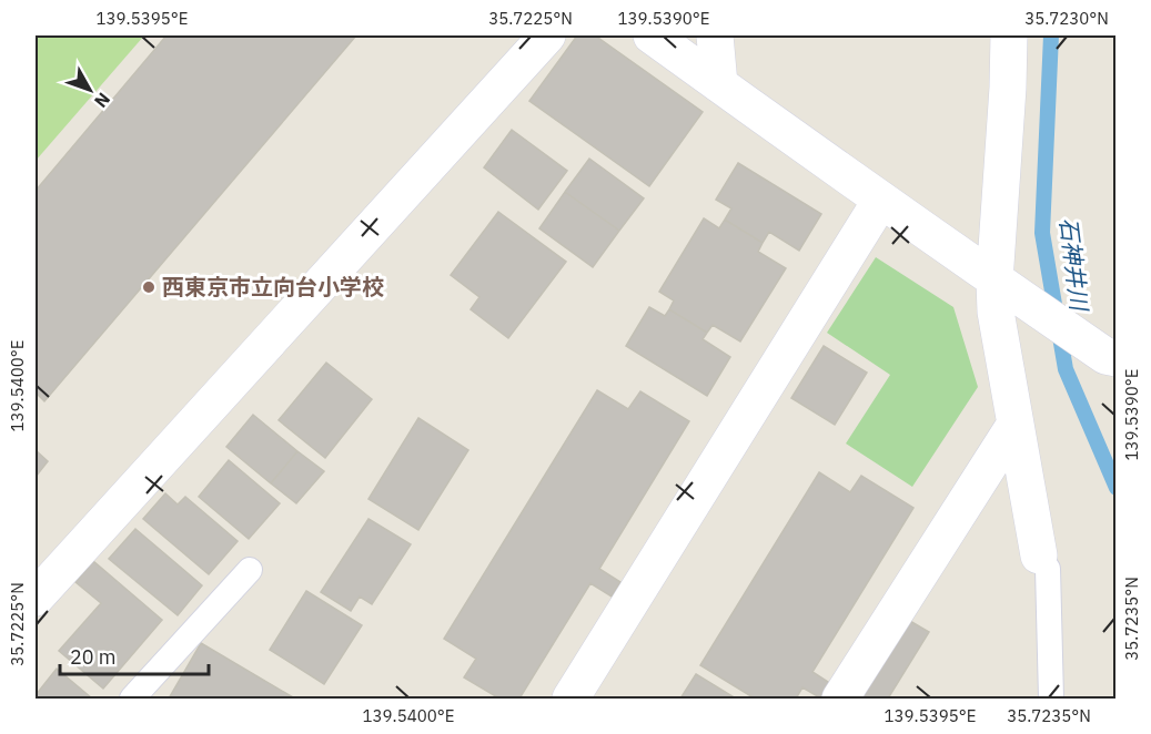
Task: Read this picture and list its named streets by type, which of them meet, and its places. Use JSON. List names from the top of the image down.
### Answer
{
  "water": ["石神井川"],
  "places": ["西東京市立向台小学校"],
  "scale_bar": "20 m",
  "north": "bottom right",
  "coordinates": [
    "139.5395°E",
    "35.7225°N",
    "139.5390°E",
    "35.7230°N",
    "139.5400°E",
    "35.7235°N"
  ]
}
